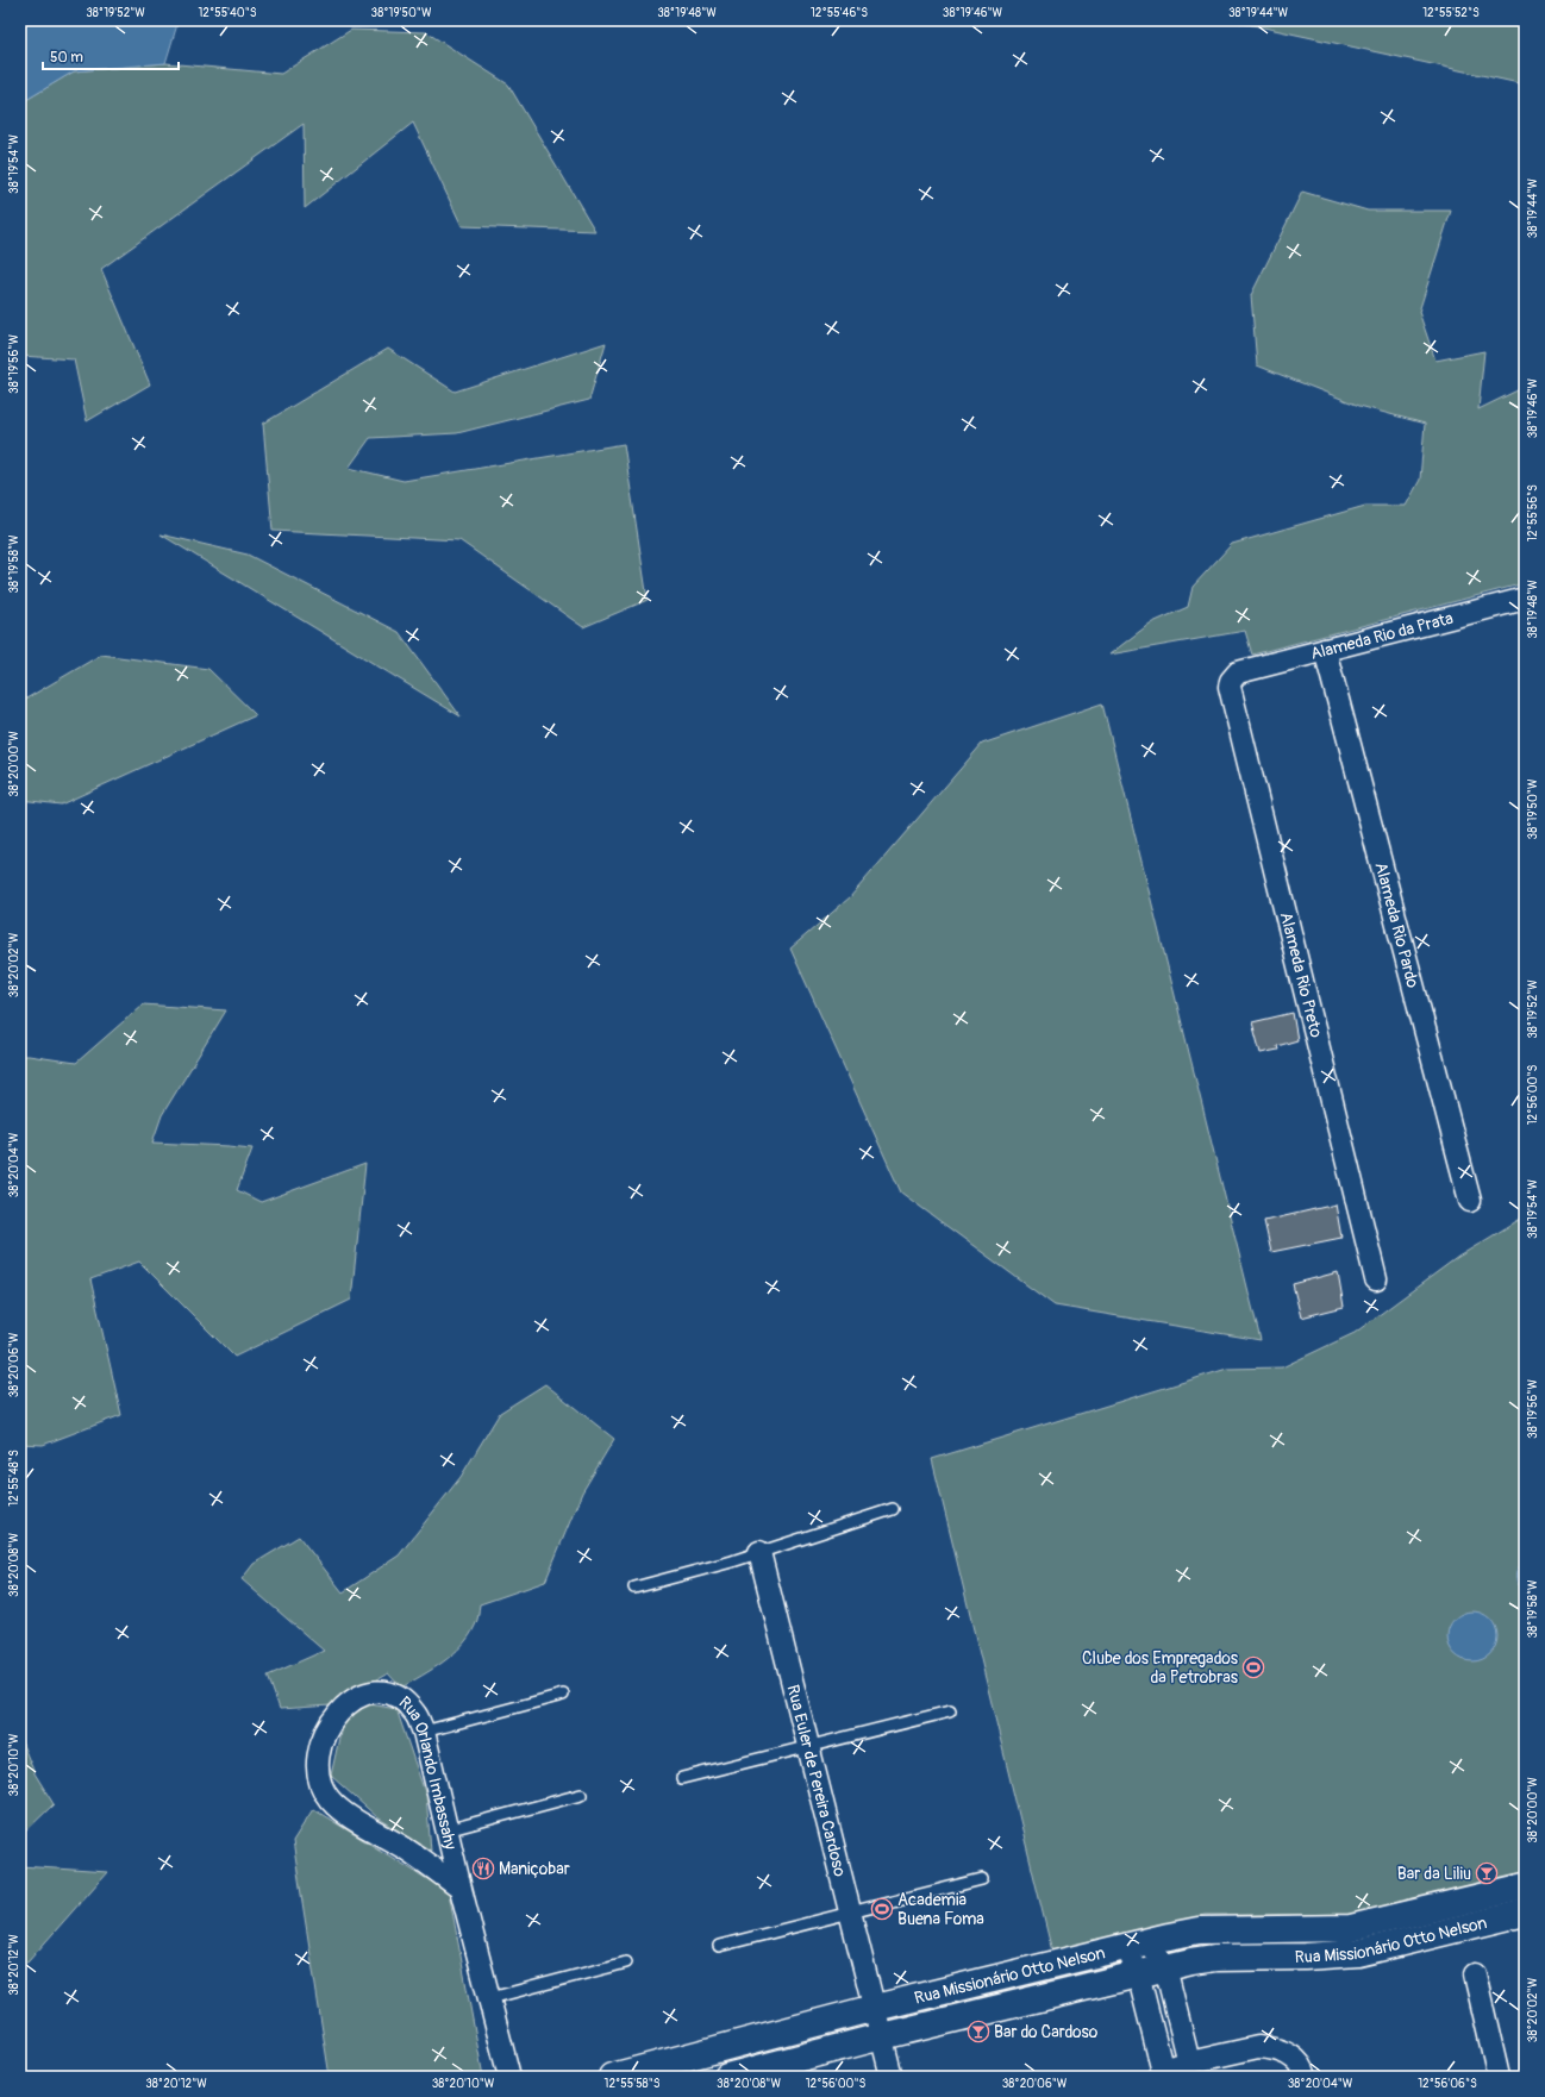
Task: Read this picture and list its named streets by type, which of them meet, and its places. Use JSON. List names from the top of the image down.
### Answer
{
  "streets": {
    "street": [
      "Alameda Rio da Prata",
      "Alameda Rio Pardo",
      "Alameda Rio Preto",
      "Rua Orlando Imbassahy",
      "Rua Euler de Pereira Cardoso",
      "Rua Missionário Otto Nelson"
    ]
  },
  "crossings": [
    ["Alameda Rio da Prata", "Alameda Rio Pardo"],
    ["Alameda Rio da Prata", "Alameda Rio Preto"],
    ["Rua Euler de Pereira Cardoso", "Rua Missionário Otto Nelson"]
  ],
  "places": {
    "sports": ["Clube dos Empregados da Petrobras", "Academia Buena Foma"],
    "restaurant": ["Maniçobar"],
    "bar": ["Bar da Liliu", "Bar do Cardoso"]
  },
  "scale_bar": "50 m",
  "coordinates": [
    "38°19'52\"W",
    "12°55'40\"S",
    "38°19'50\"W",
    "38°19'48\"W",
    "12°55'46\"S",
    "38°19'46\"W",
    "38°19'44\"W",
    "12°55'52\"S",
    "38°19'54\"W",
    "38°19'56\"W",
    "12°55'56\"S",
    "38°19'58\"W",
    "38°20'00\"W",
    "38°20'02\"W",
    "12°56'00\"S",
    "38°20'04\"W",
    "38°20'06\"W",
    "12°55'48\"S",
    "38°20'08\"W",
    "38°20'10\"W",
    "38°20'12\"W",
    "12°55'58\"S",
    "12°56'06\"S"
  ]
}
